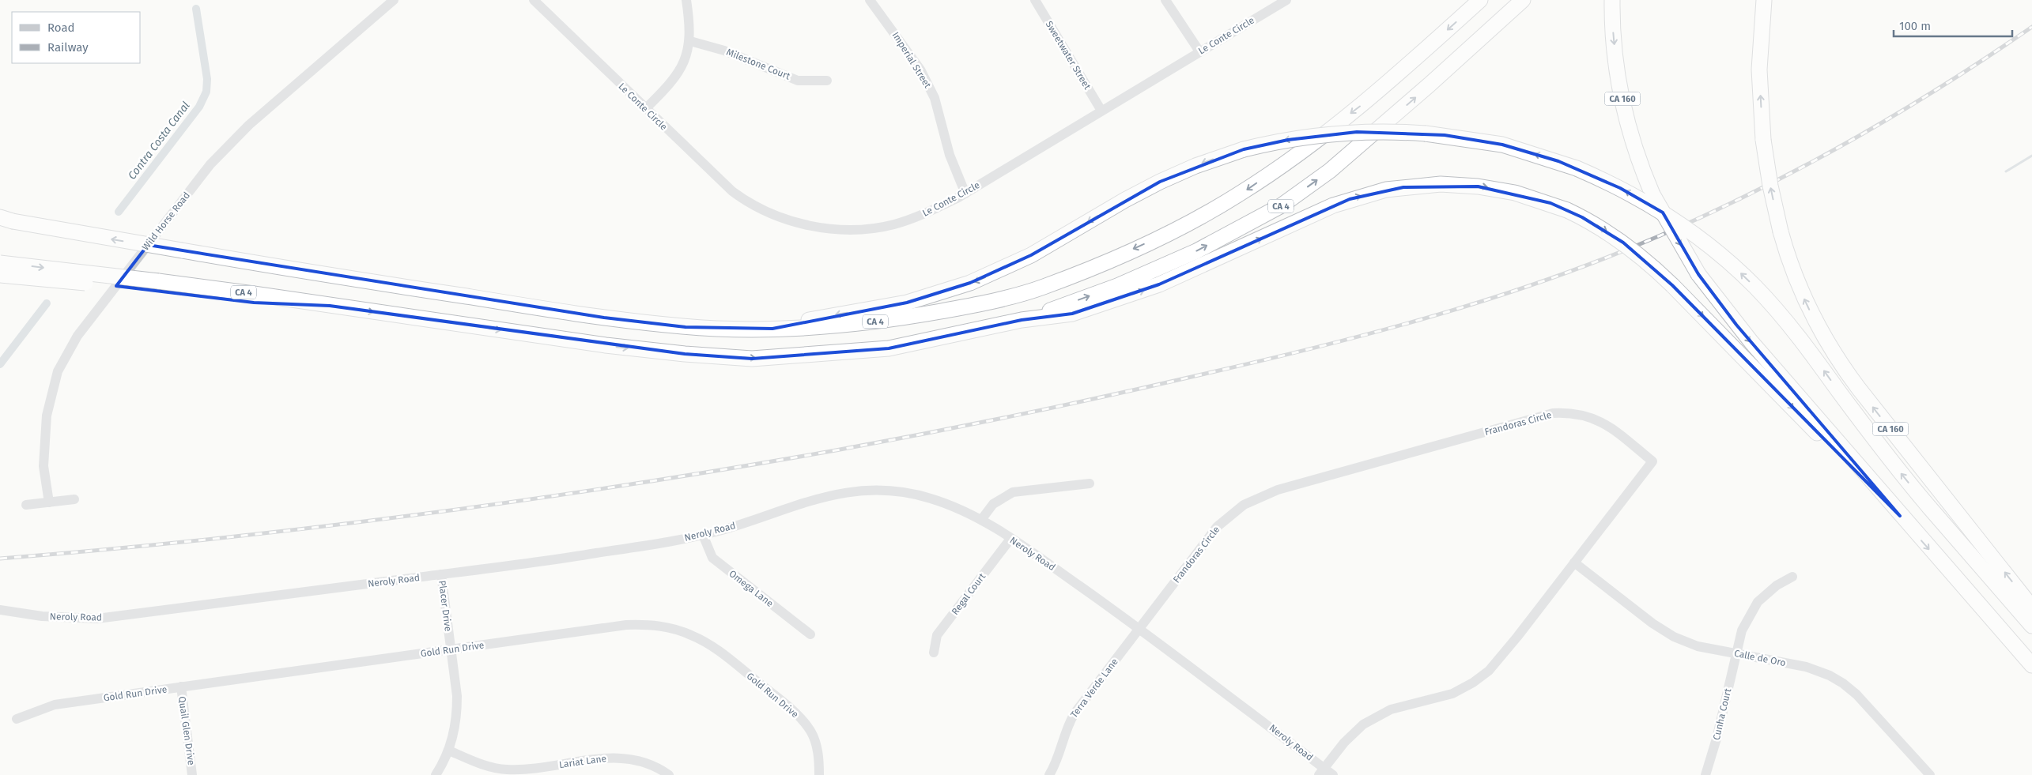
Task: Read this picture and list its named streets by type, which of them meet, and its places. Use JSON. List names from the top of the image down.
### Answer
{
  "streets": {
    "highway": ["CA 160", "CA 4"],
    "street": [
      "Le Conte Circle",
      "Sweetwater Street",
      "Imperial Street",
      "Milestone Court",
      "Wild Horse Road",
      "Frandoras Circle",
      "Neroly Road",
      "Omega Lane",
      "Regal Court",
      "Placer Drive",
      "Gold Run Drive",
      "Calle de Oro",
      "Terra Verde Lane",
      "Cunha Court",
      "Quail Glen Drive",
      "Lariat Lane"
    ]
  },
  "crossings": [
    ["Le Conte Circle", "Sweetwater Street"],
    ["Le Conte Circle", "Imperial Street"],
    ["Frandoras Circle", "Neroly Road"],
    ["Frandoras Circle", "Calle de Oro"],
    ["Frandoras Circle", "Terra Verde Lane"],
    ["Neroly Road", "Omega Lane"],
    ["Neroly Road", "Regal Court"],
    ["Neroly Road", "Placer Drive"],
    ["Neroly Road", "Terra Verde Lane"],
    ["Placer Drive", "Gold Run Drive"],
    ["Placer Drive", "Lariat Lane"],
    ["Gold Run Drive", "Quail Glen Drive"],
    ["Calle de Oro", "Cunha Court"]
  ],
  "water": ["Contra Costa Canal"],
  "legend": ["Road", "Railway"],
  "scale_bar": "100 m"
}
